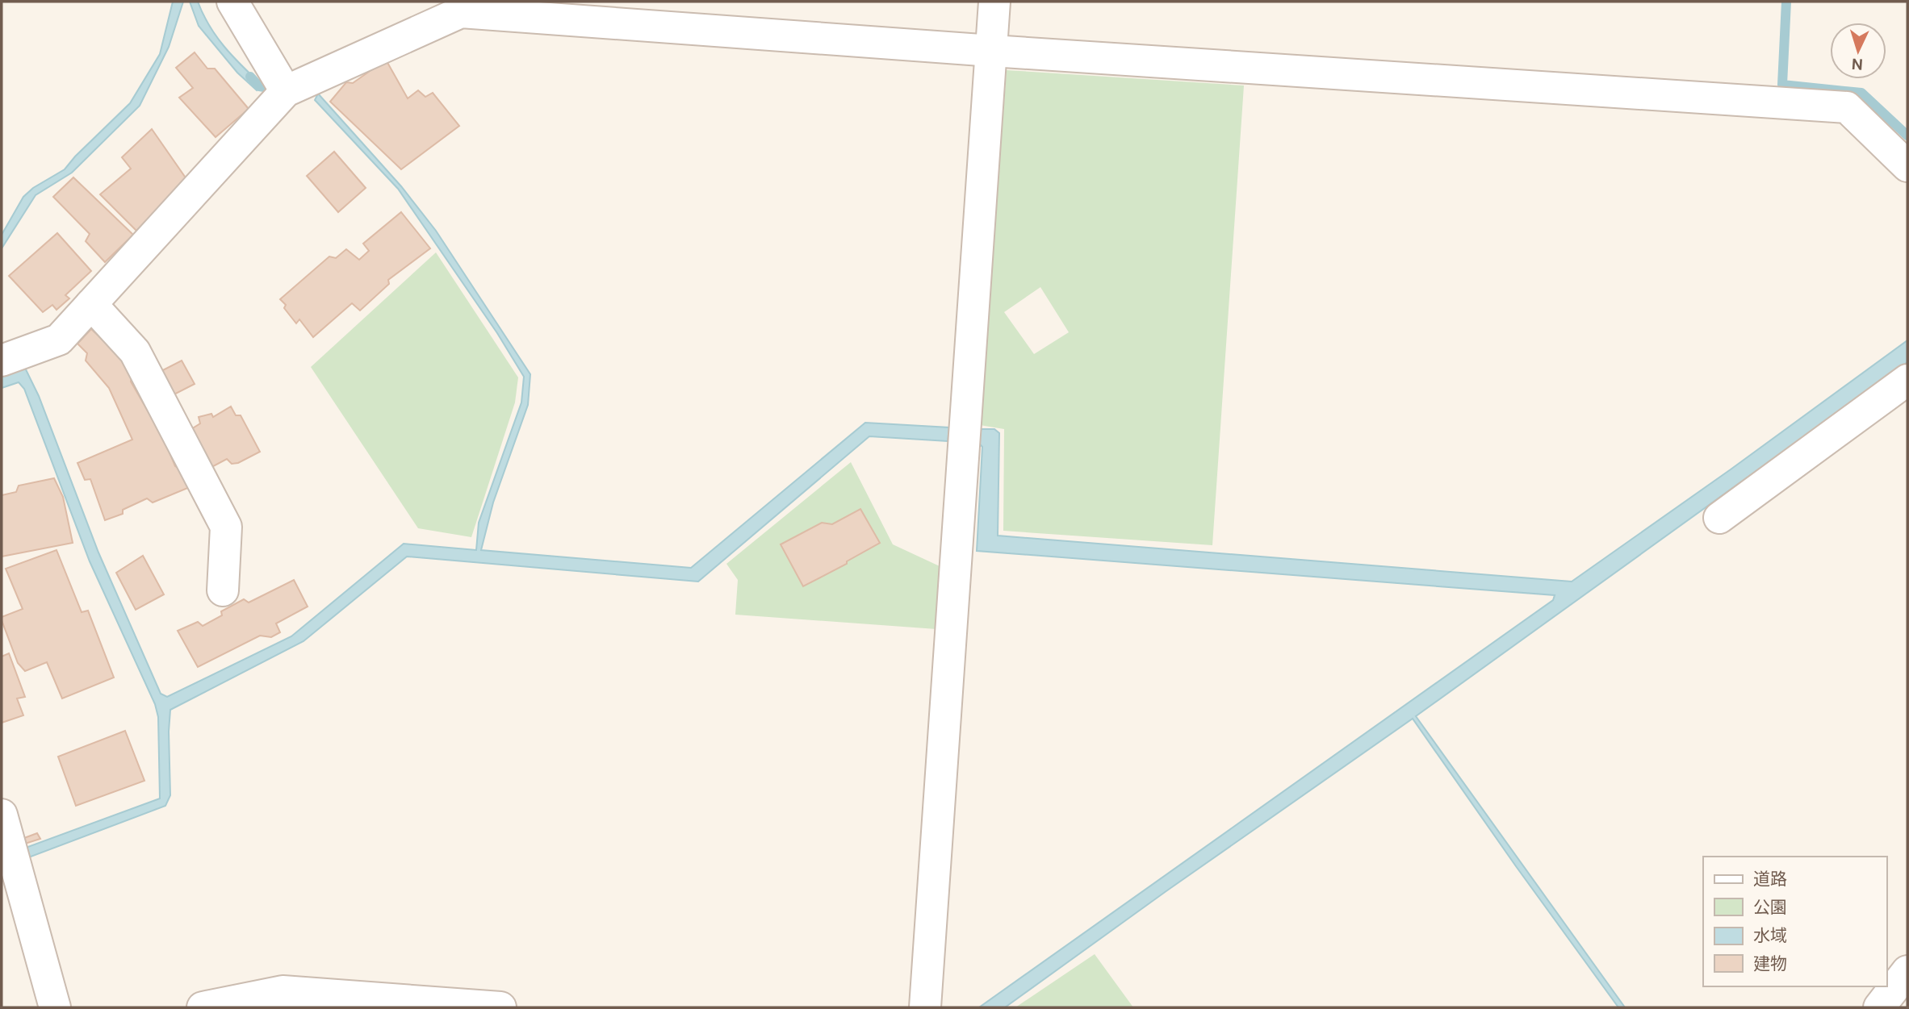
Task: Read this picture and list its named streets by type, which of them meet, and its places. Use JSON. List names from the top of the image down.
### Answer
{
  "legend": [
    "道路",
    "公園",
    "水域",
    "建物"
  ],
  "north": "bottom"
}
